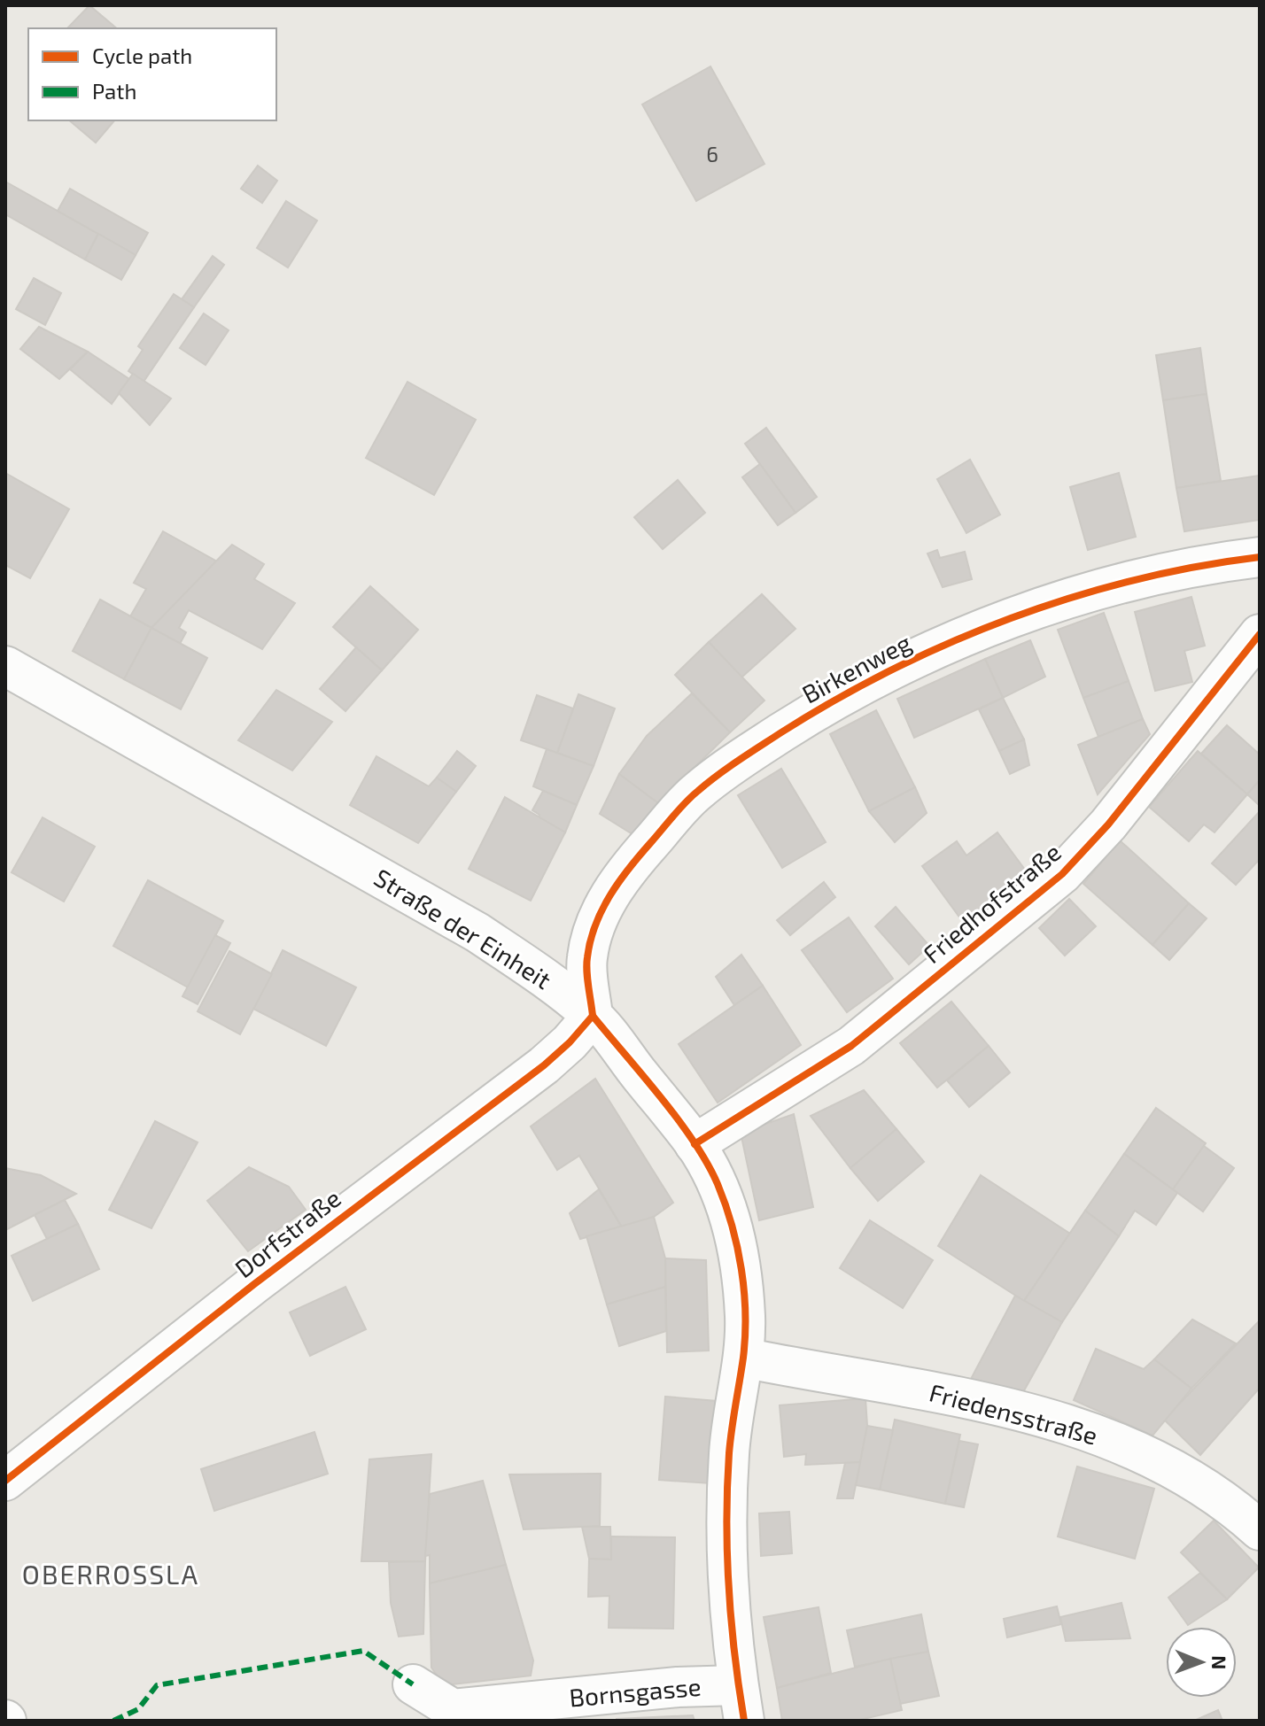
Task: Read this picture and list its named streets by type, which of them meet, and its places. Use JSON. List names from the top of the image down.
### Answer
{
  "streets": {
    "street": [
      "Birkenweg",
      "Friedhofstraße",
      "Straße der Einheit",
      "Dorfstraße",
      "Friedensstraße",
      "Bornsgasse"
    ]
  },
  "crossings": [
    ["Birkenweg", "Straße der Einheit"],
    ["Birkenweg", "Dorfstraße"],
    ["Friedhofstraße", "Straße der Einheit"],
    ["Straße der Einheit", "Dorfstraße"],
    ["Straße der Einheit", "Friedensstraße"],
    ["Straße der Einheit", "Bornsgasse"]
  ],
  "districts": ["OBERROSSLA"],
  "house_numbers": ["6"],
  "legend": ["Cycle path", "Path"],
  "north": "right"
}
